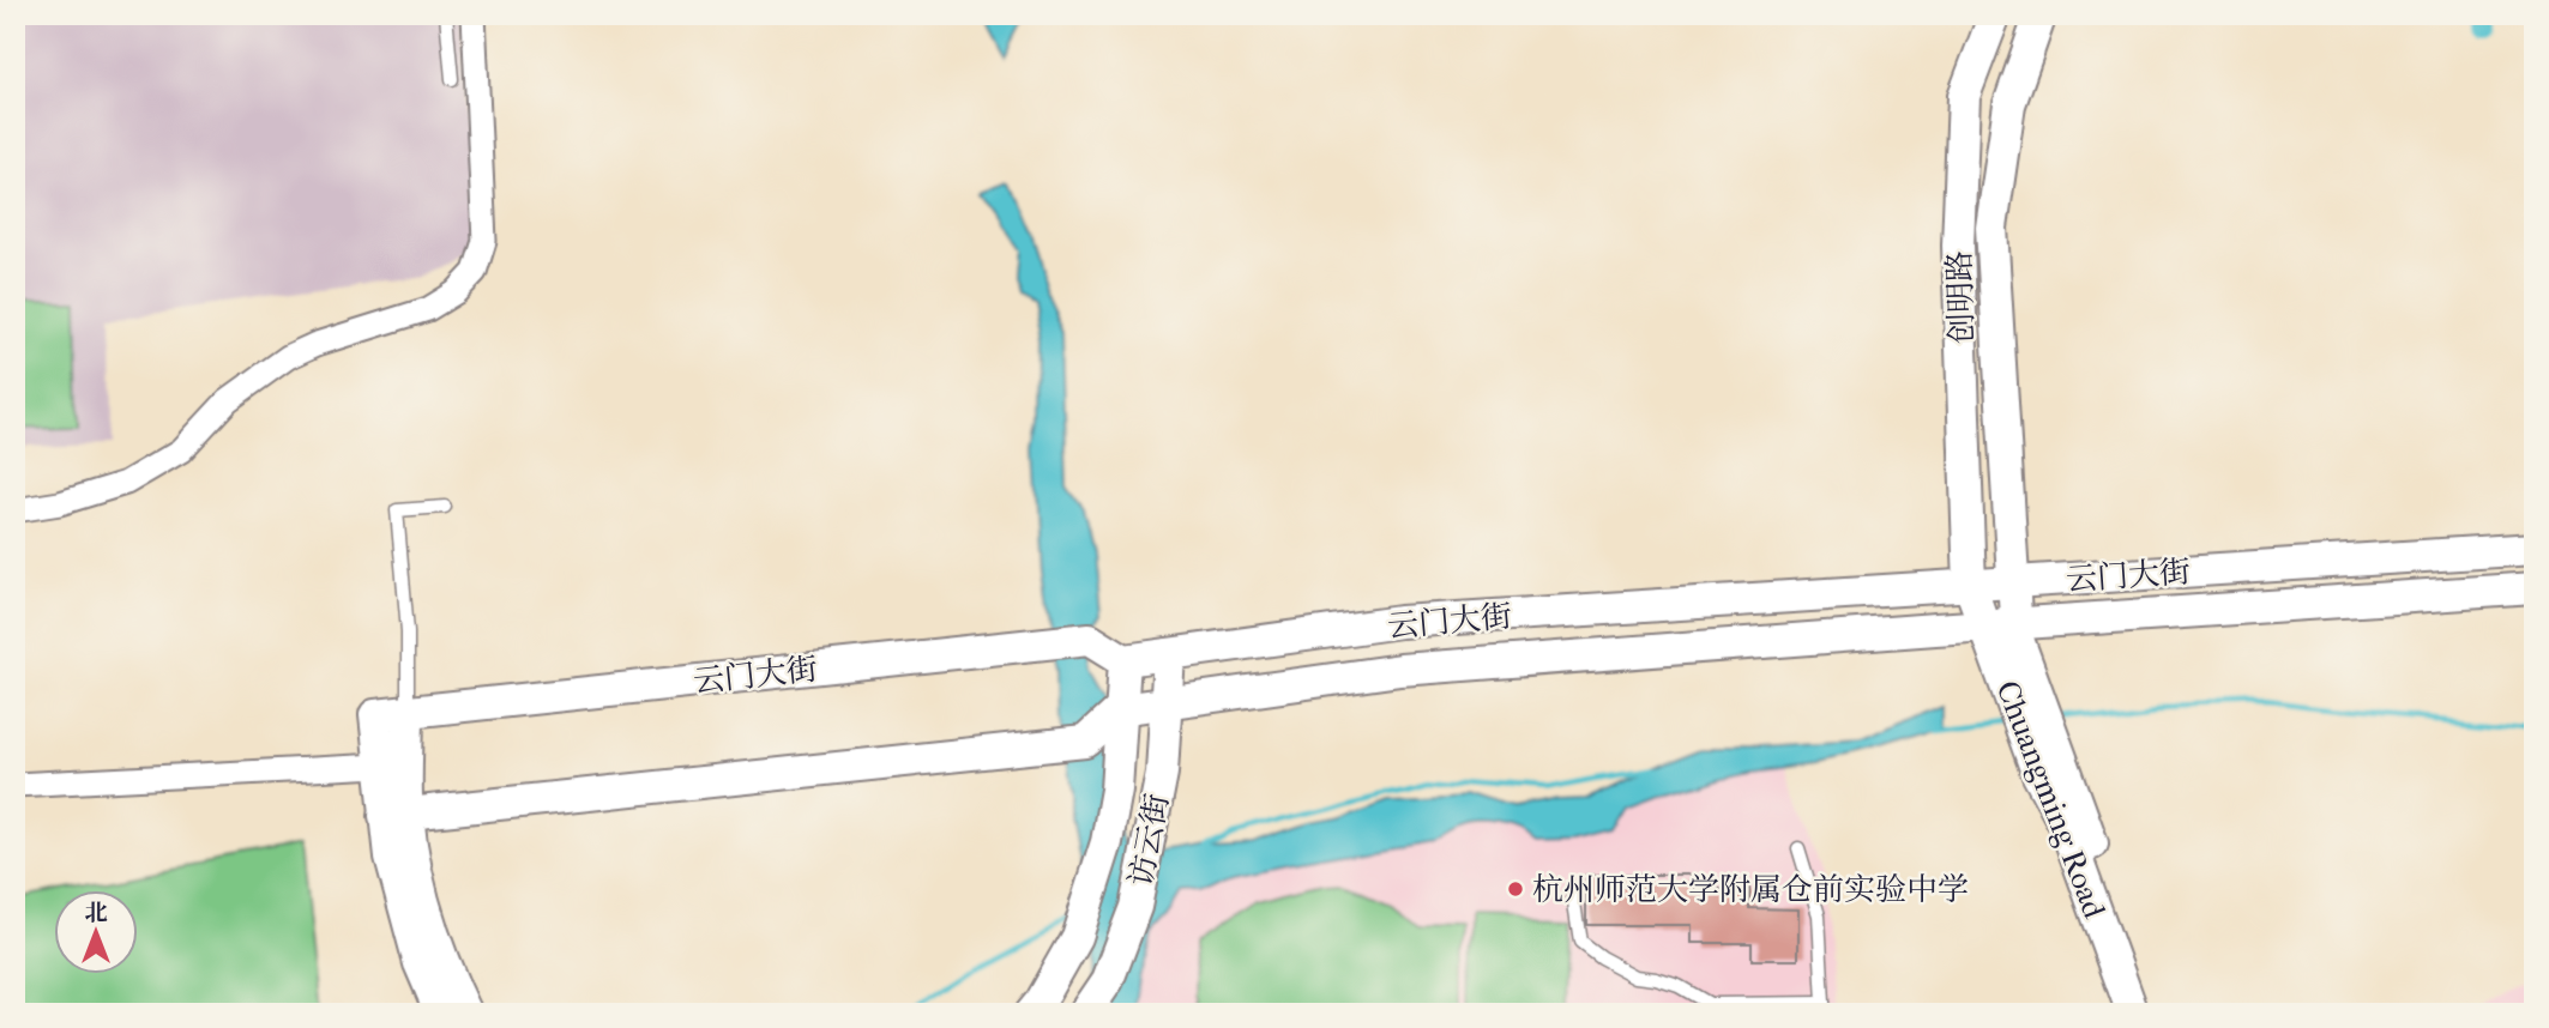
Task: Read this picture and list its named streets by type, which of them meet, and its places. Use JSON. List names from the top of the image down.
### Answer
{
  "streets": {
    "main road": [
      "创明路",
      "云门大街",
      "Chuangming Road",
      "访云街"
    ]
  },
  "crossings": [
    ["创明路", "云门大街"],
    ["创明路", "Chuangming Road"],
    ["云门大街", "Chuangming Road"],
    ["云门大街", "访云街"]
  ],
  "places": ["杭州师范大学附属仓前实验中学"],
  "north": "top"
}
